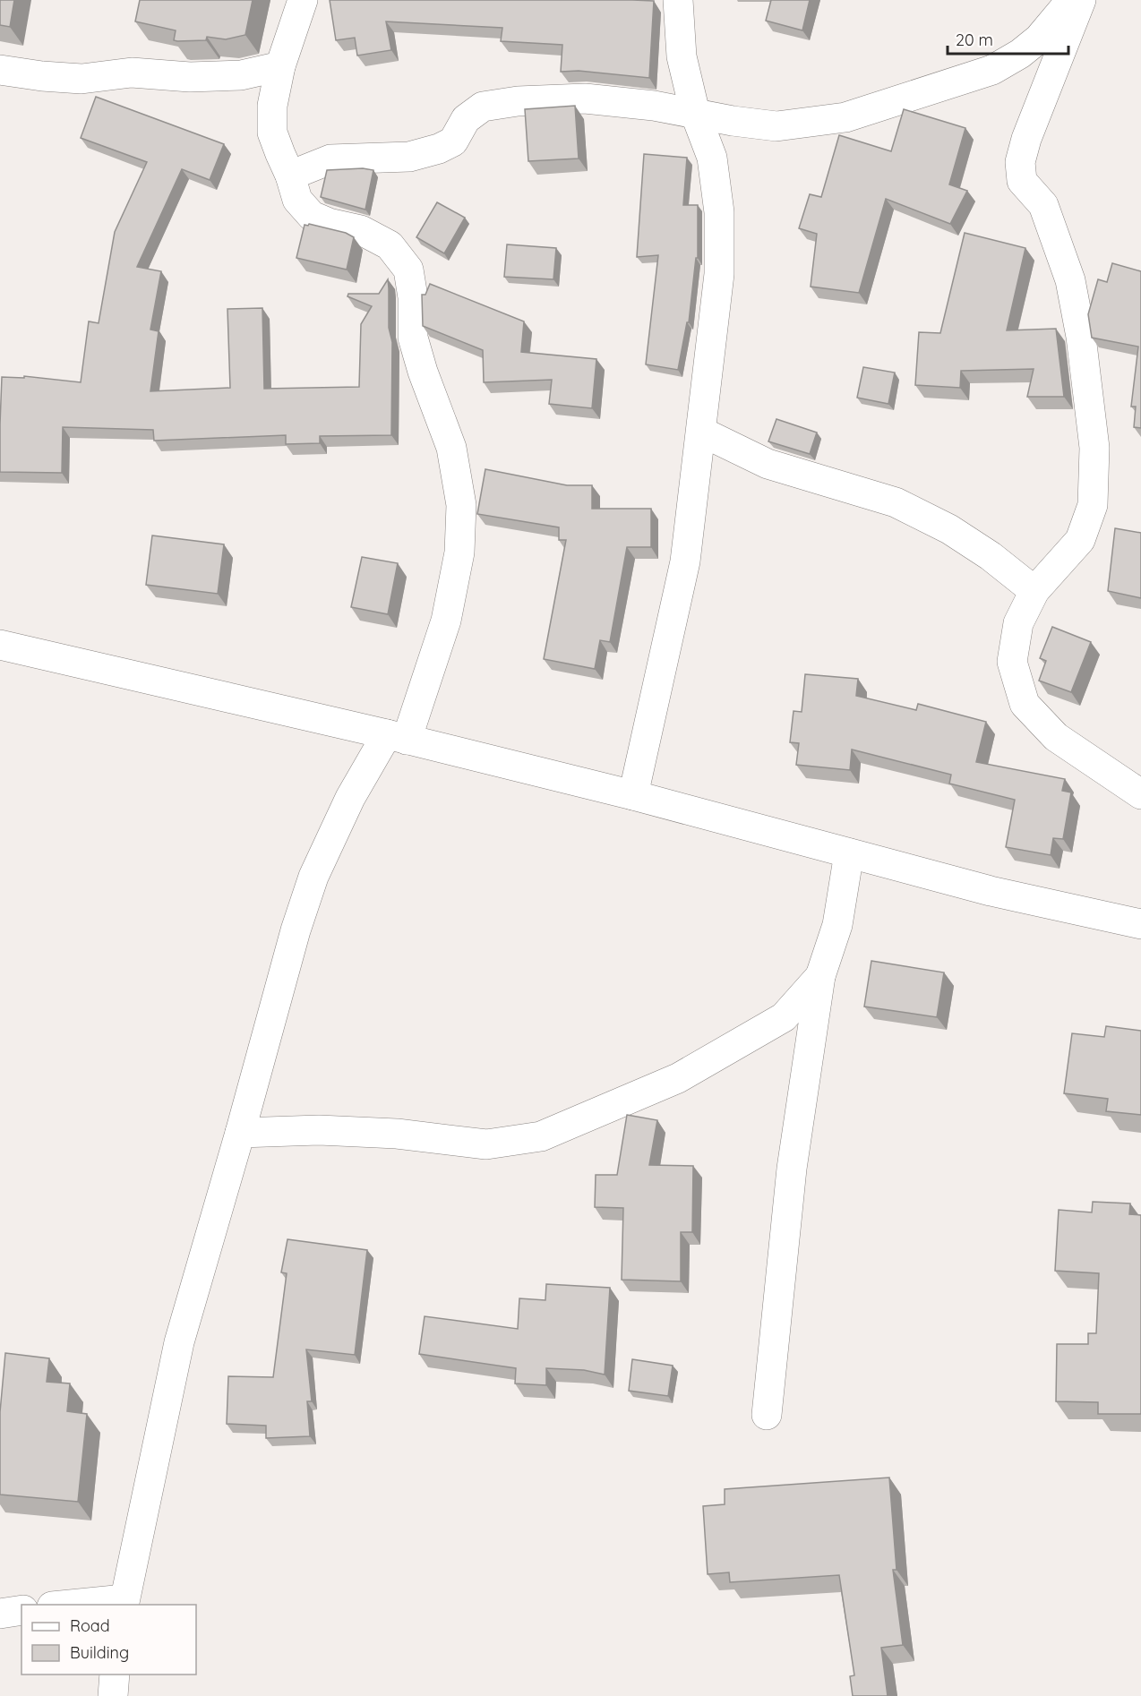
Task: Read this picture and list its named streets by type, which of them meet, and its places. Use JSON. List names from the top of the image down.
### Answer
{
  "legend": ["Road", "Building"],
  "scale_bar": "20 m"
}
